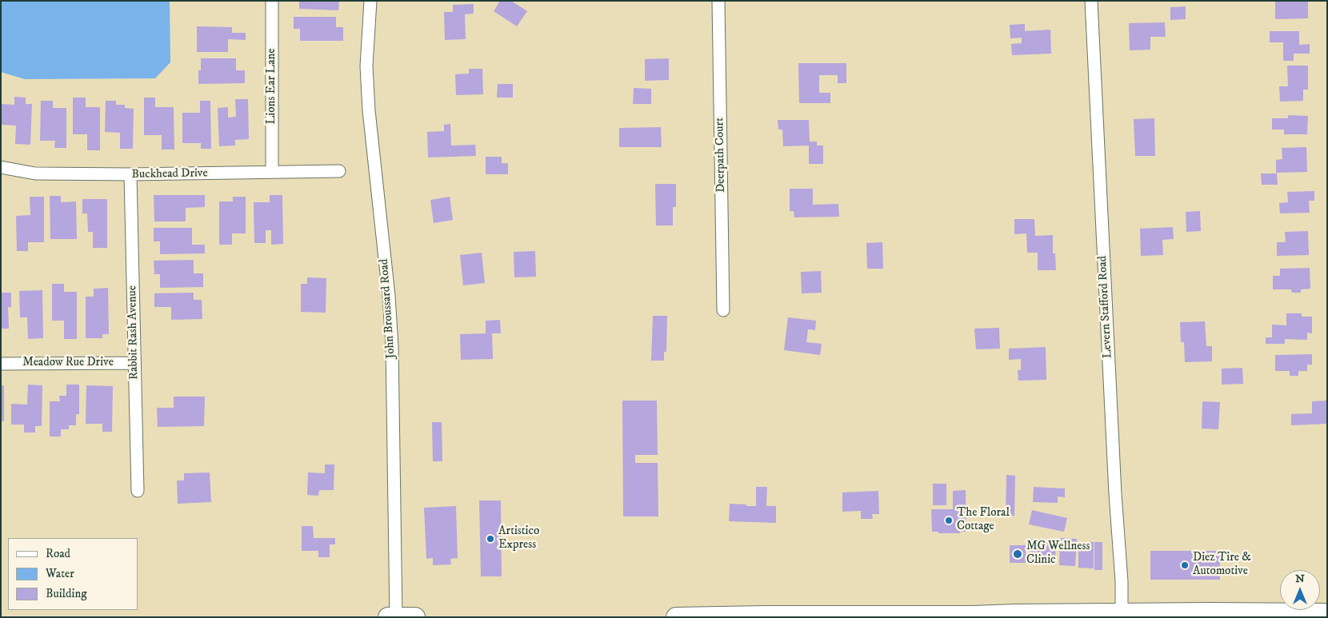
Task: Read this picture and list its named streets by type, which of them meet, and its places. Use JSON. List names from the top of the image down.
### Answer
{
  "streets": {
    "street": [
      "Lions Ear Lane",
      "Deerpath Court",
      "Buckhead Drive",
      "Levern Stafford Road",
      "John Broussard Road",
      "Rabbit Rash Avenue",
      "Meadow Rue Drive"
    ]
  },
  "crossings": [
    ["Lions Ear Lane", "Buckhead Drive"],
    ["Buckhead Drive", "Rabbit Rash Avenue"],
    ["Rabbit Rash Avenue", "Meadow Rue Drive"]
  ],
  "places": [
    "The Floral Cottage",
    "Artistico Express",
    "MG Wellness Clinic",
    "Diez Tire & Automotive"
  ],
  "legend": ["Road", "Water", "Building"],
  "north": "top"
}
